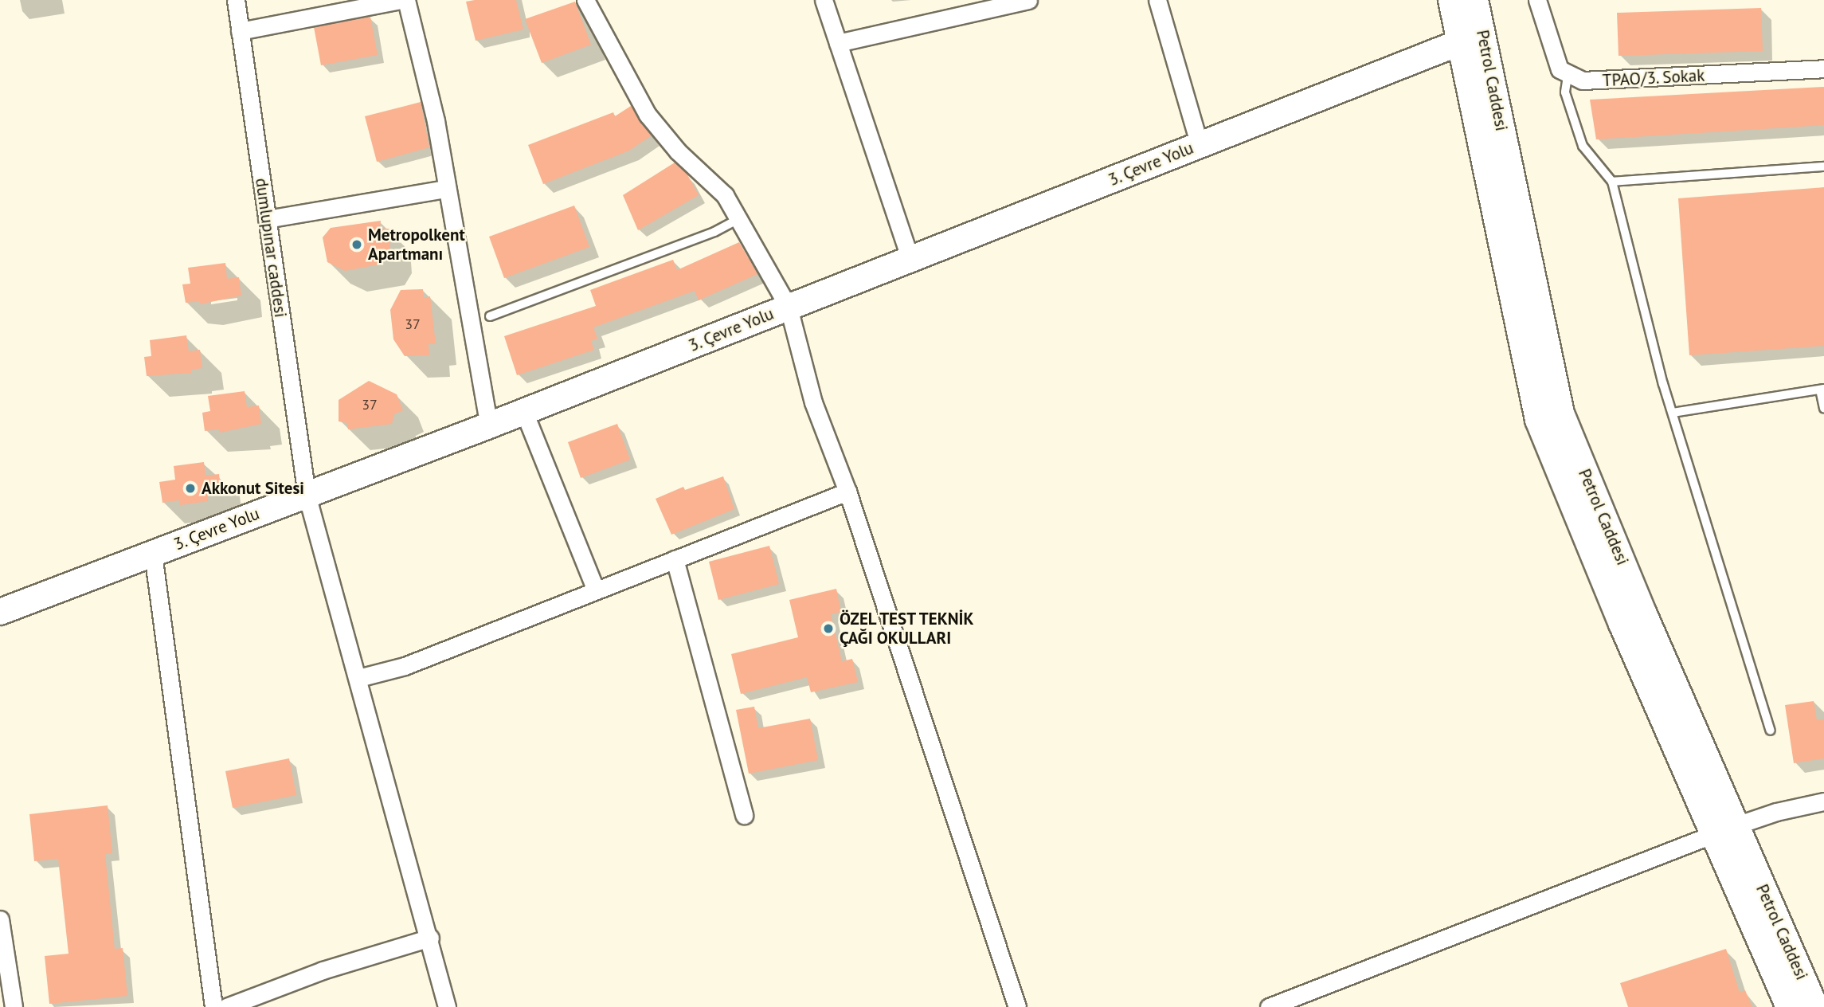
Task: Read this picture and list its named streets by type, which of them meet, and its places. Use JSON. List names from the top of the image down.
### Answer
{
  "streets": {
    "main road": ["Petrol Caddesi", "3. Çevre Yolu"],
    "street": ["TPAO/3. Sokak", "dumlupınar caddesi"]
  },
  "crossings": [
    ["Petrol Caddesi", "3. Çevre Yolu"],
    ["3. Çevre Yolu", "dumlupınar caddesi"]
  ],
  "places": ["Metropolkent Apartmanı", "Akkonut Sitesi", "ÖZEL TEST TEKNİK ÇAĞI OKULLARI"],
  "house_numbers": ["37", "37"]
}
